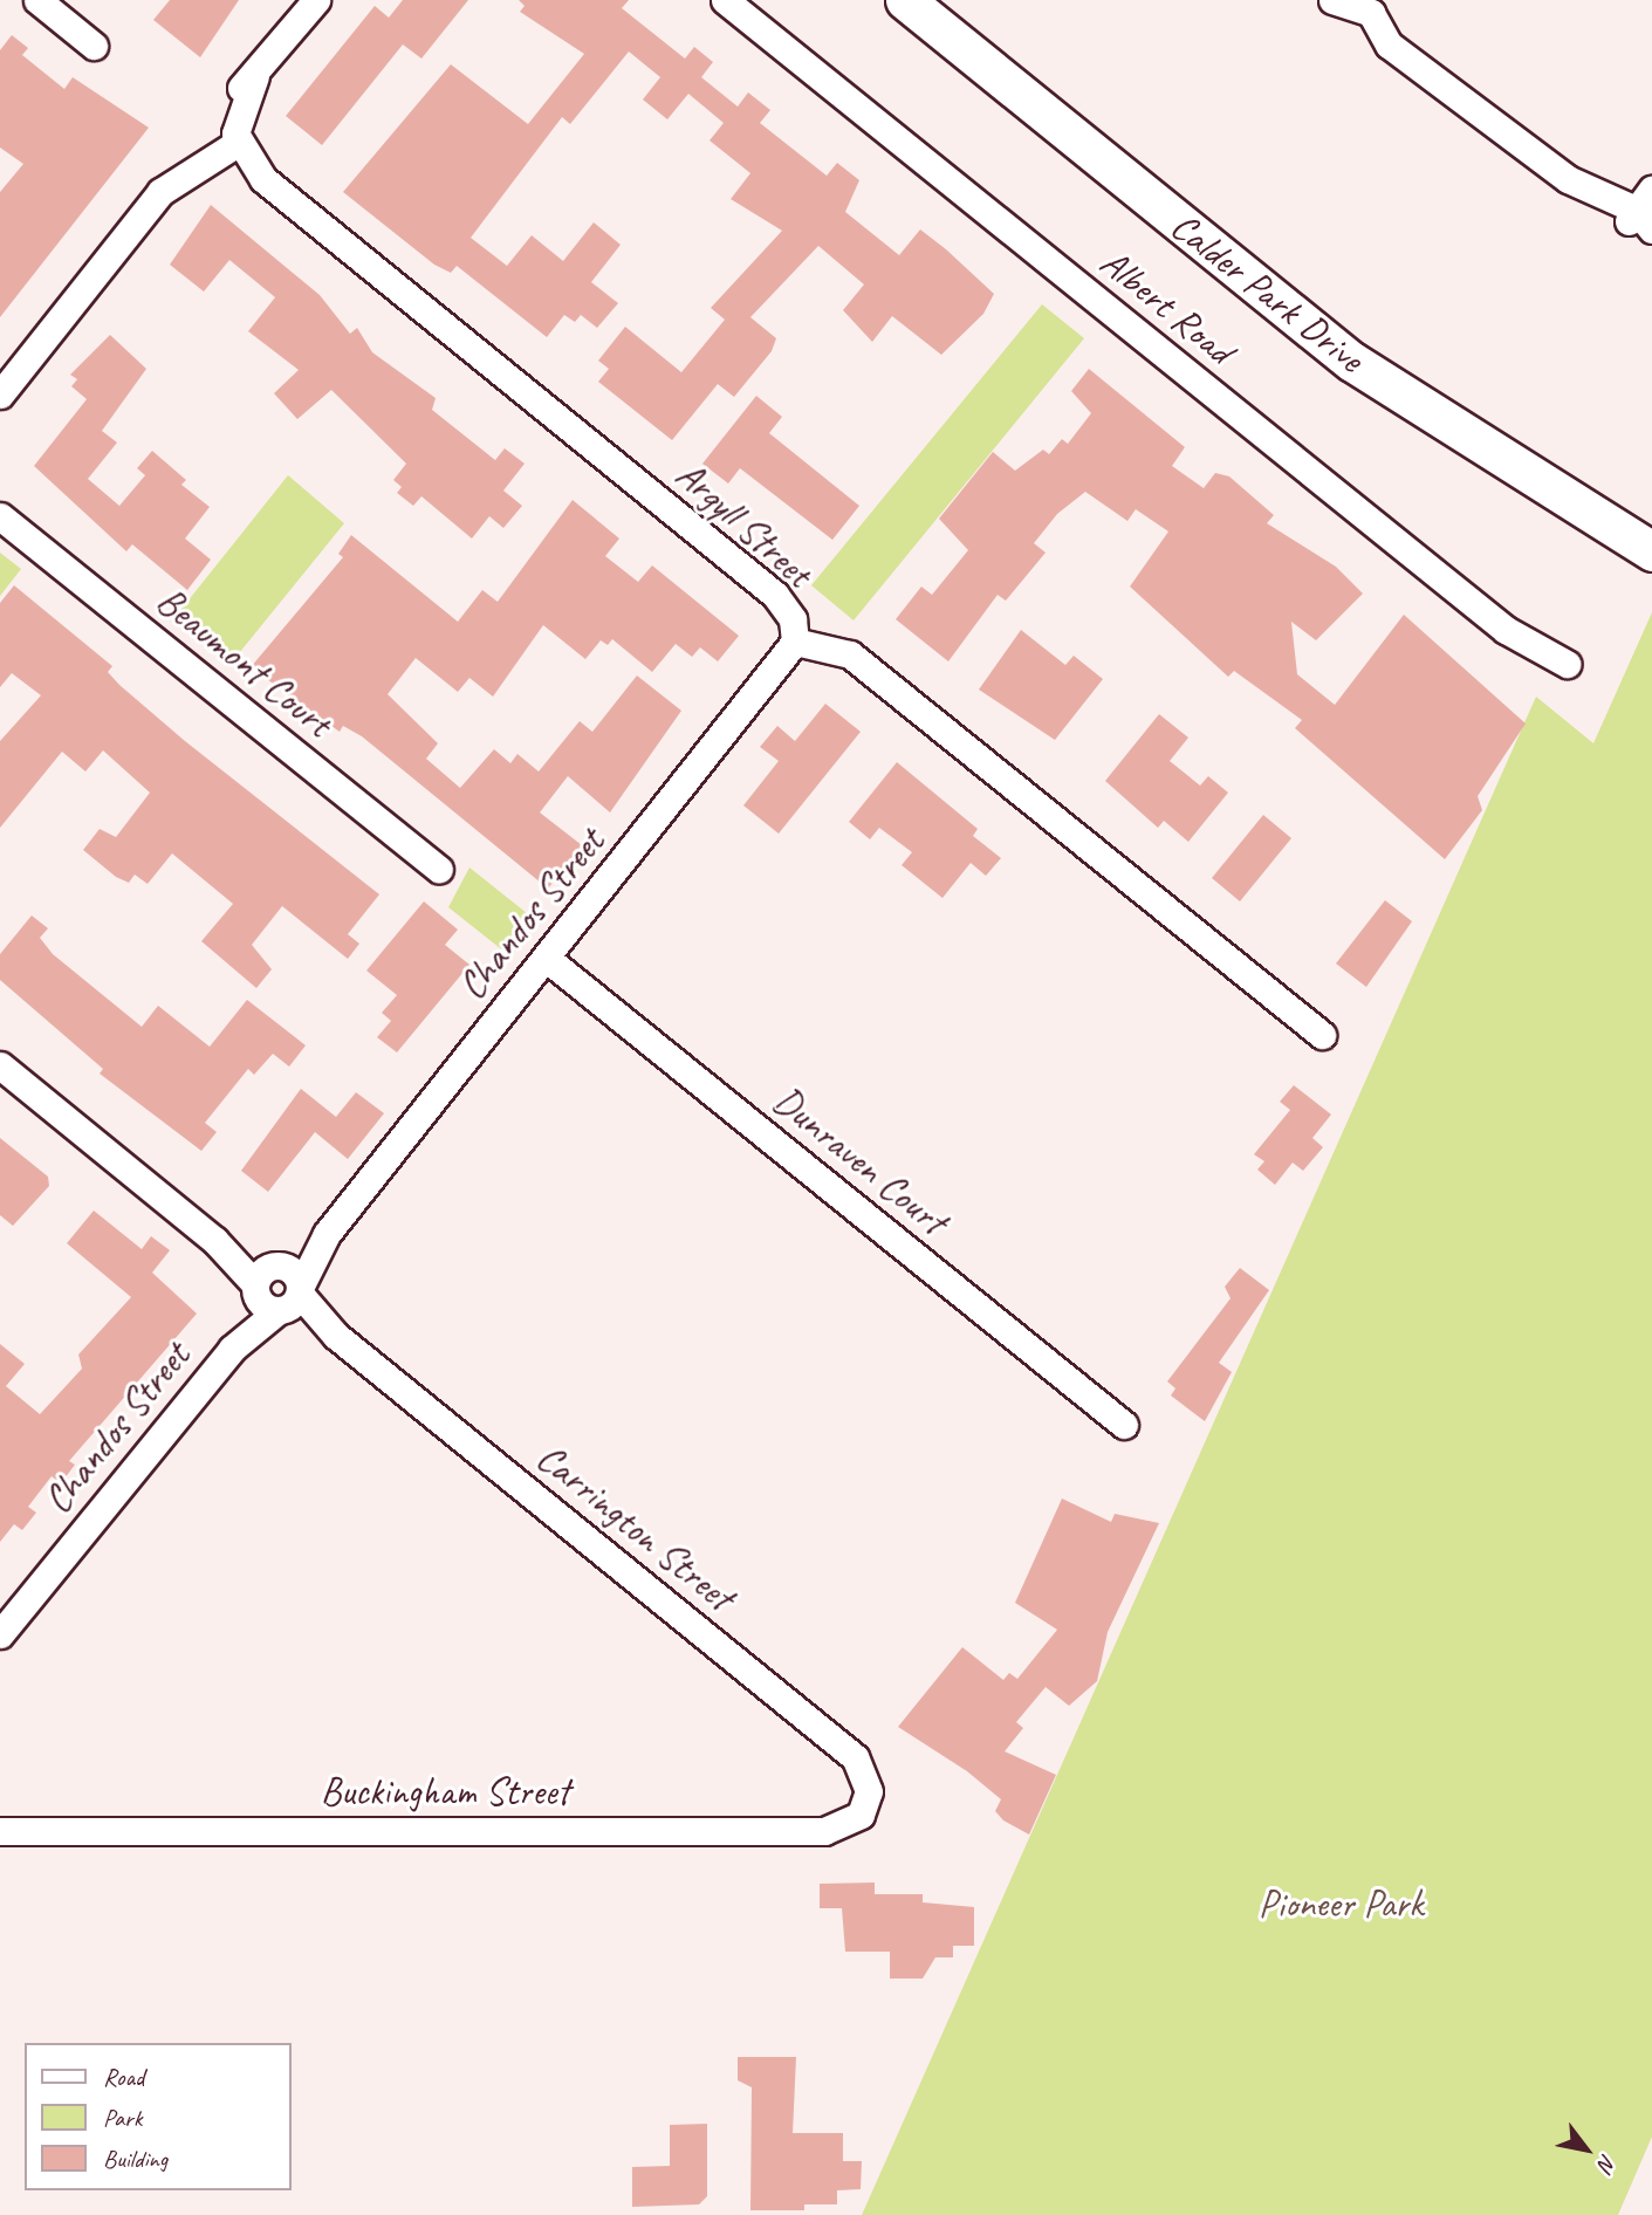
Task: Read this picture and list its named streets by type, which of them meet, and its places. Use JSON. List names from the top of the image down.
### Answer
{
  "streets": {
    "street": [
      "Calder Park Drive",
      "Albert Road",
      "Argyll Street",
      "Beaumont Court",
      "Chandos Street",
      "Dunraven Court",
      "Carrington Street",
      "Buckingham Street"
    ]
  },
  "crossings": [
    ["Argyll Street", "Chandos Street"],
    ["Chandos Street", "Dunraven Court"],
    ["Carrington Street", "Buckingham Street"]
  ],
  "parks": ["Pioneer Park"],
  "legend": ["Road", "Park", "Building"],
  "north": "bottom right"
}
